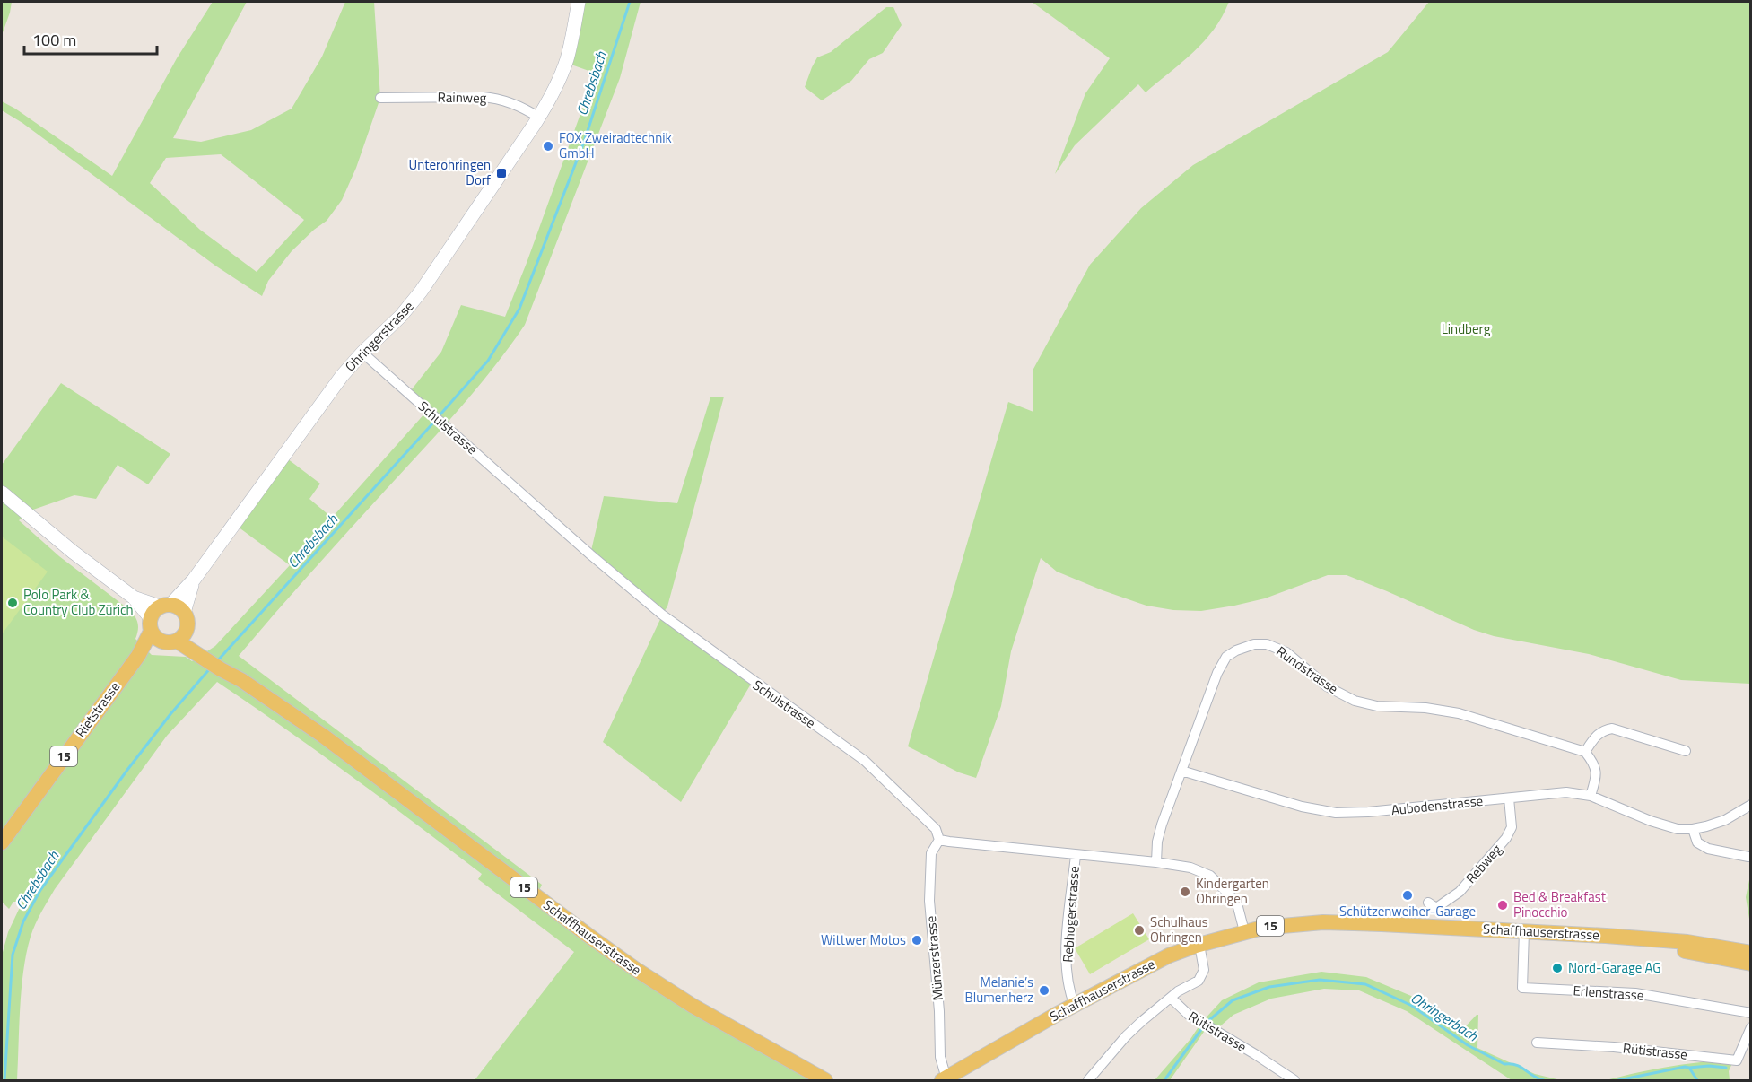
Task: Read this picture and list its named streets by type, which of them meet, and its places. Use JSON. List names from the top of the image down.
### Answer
{
  "streets": {
    "main road": [
      "Ohringerstrasse",
      "Rietstrasse",
      "15",
      "Schaffhauserstrasse"
    ],
    "street": [
      "Rainweg",
      "Schulstrasse",
      "Rundstrasse",
      "Aubodenstrasse",
      "Rebweg",
      "Rebhogerstrasse",
      "Münzerstrasse",
      "Erlenstrasse",
      "Rütistrasse"
    ]
  },
  "crossings": [
    ["Rainweg", "Ohringerstrasse"],
    ["Ohringerstrasse", "Schulstrasse"],
    ["Ohringerstrasse", "Rietstrasse"],
    ["Schulstrasse", "Münzerstrasse"],
    ["Rundstrasse", "Aubodenstrasse"],
    ["Aubodenstrasse", "Rebweg"],
    ["Rebhogerstrasse", "Schaffhauserstrasse"],
    ["Schaffhauserstrasse", "Münzerstrasse"],
    ["Schaffhauserstrasse", "Erlenstrasse"]
  ],
  "water": ["Chrebsbach", "Ohringerbach"],
  "parks": ["Lindberg"],
  "places": {
    "other": [
      "FOX Zweiradtechnik GmbH",
      "Polo Park & Country Club Zürich",
      "Kindergarten Ohringen",
      "Schützenweiher-Garage",
      "Bed & Breakfast Pinocchio",
      "Schulhaus Ohringen",
      "Wittwer Motos",
      "Nord-Garage AG",
      "Melanie’s Blumenherz"
    ],
    "transit": ["Unterohringen Dorf"]
  },
  "scale_bar": "100 m"
}
